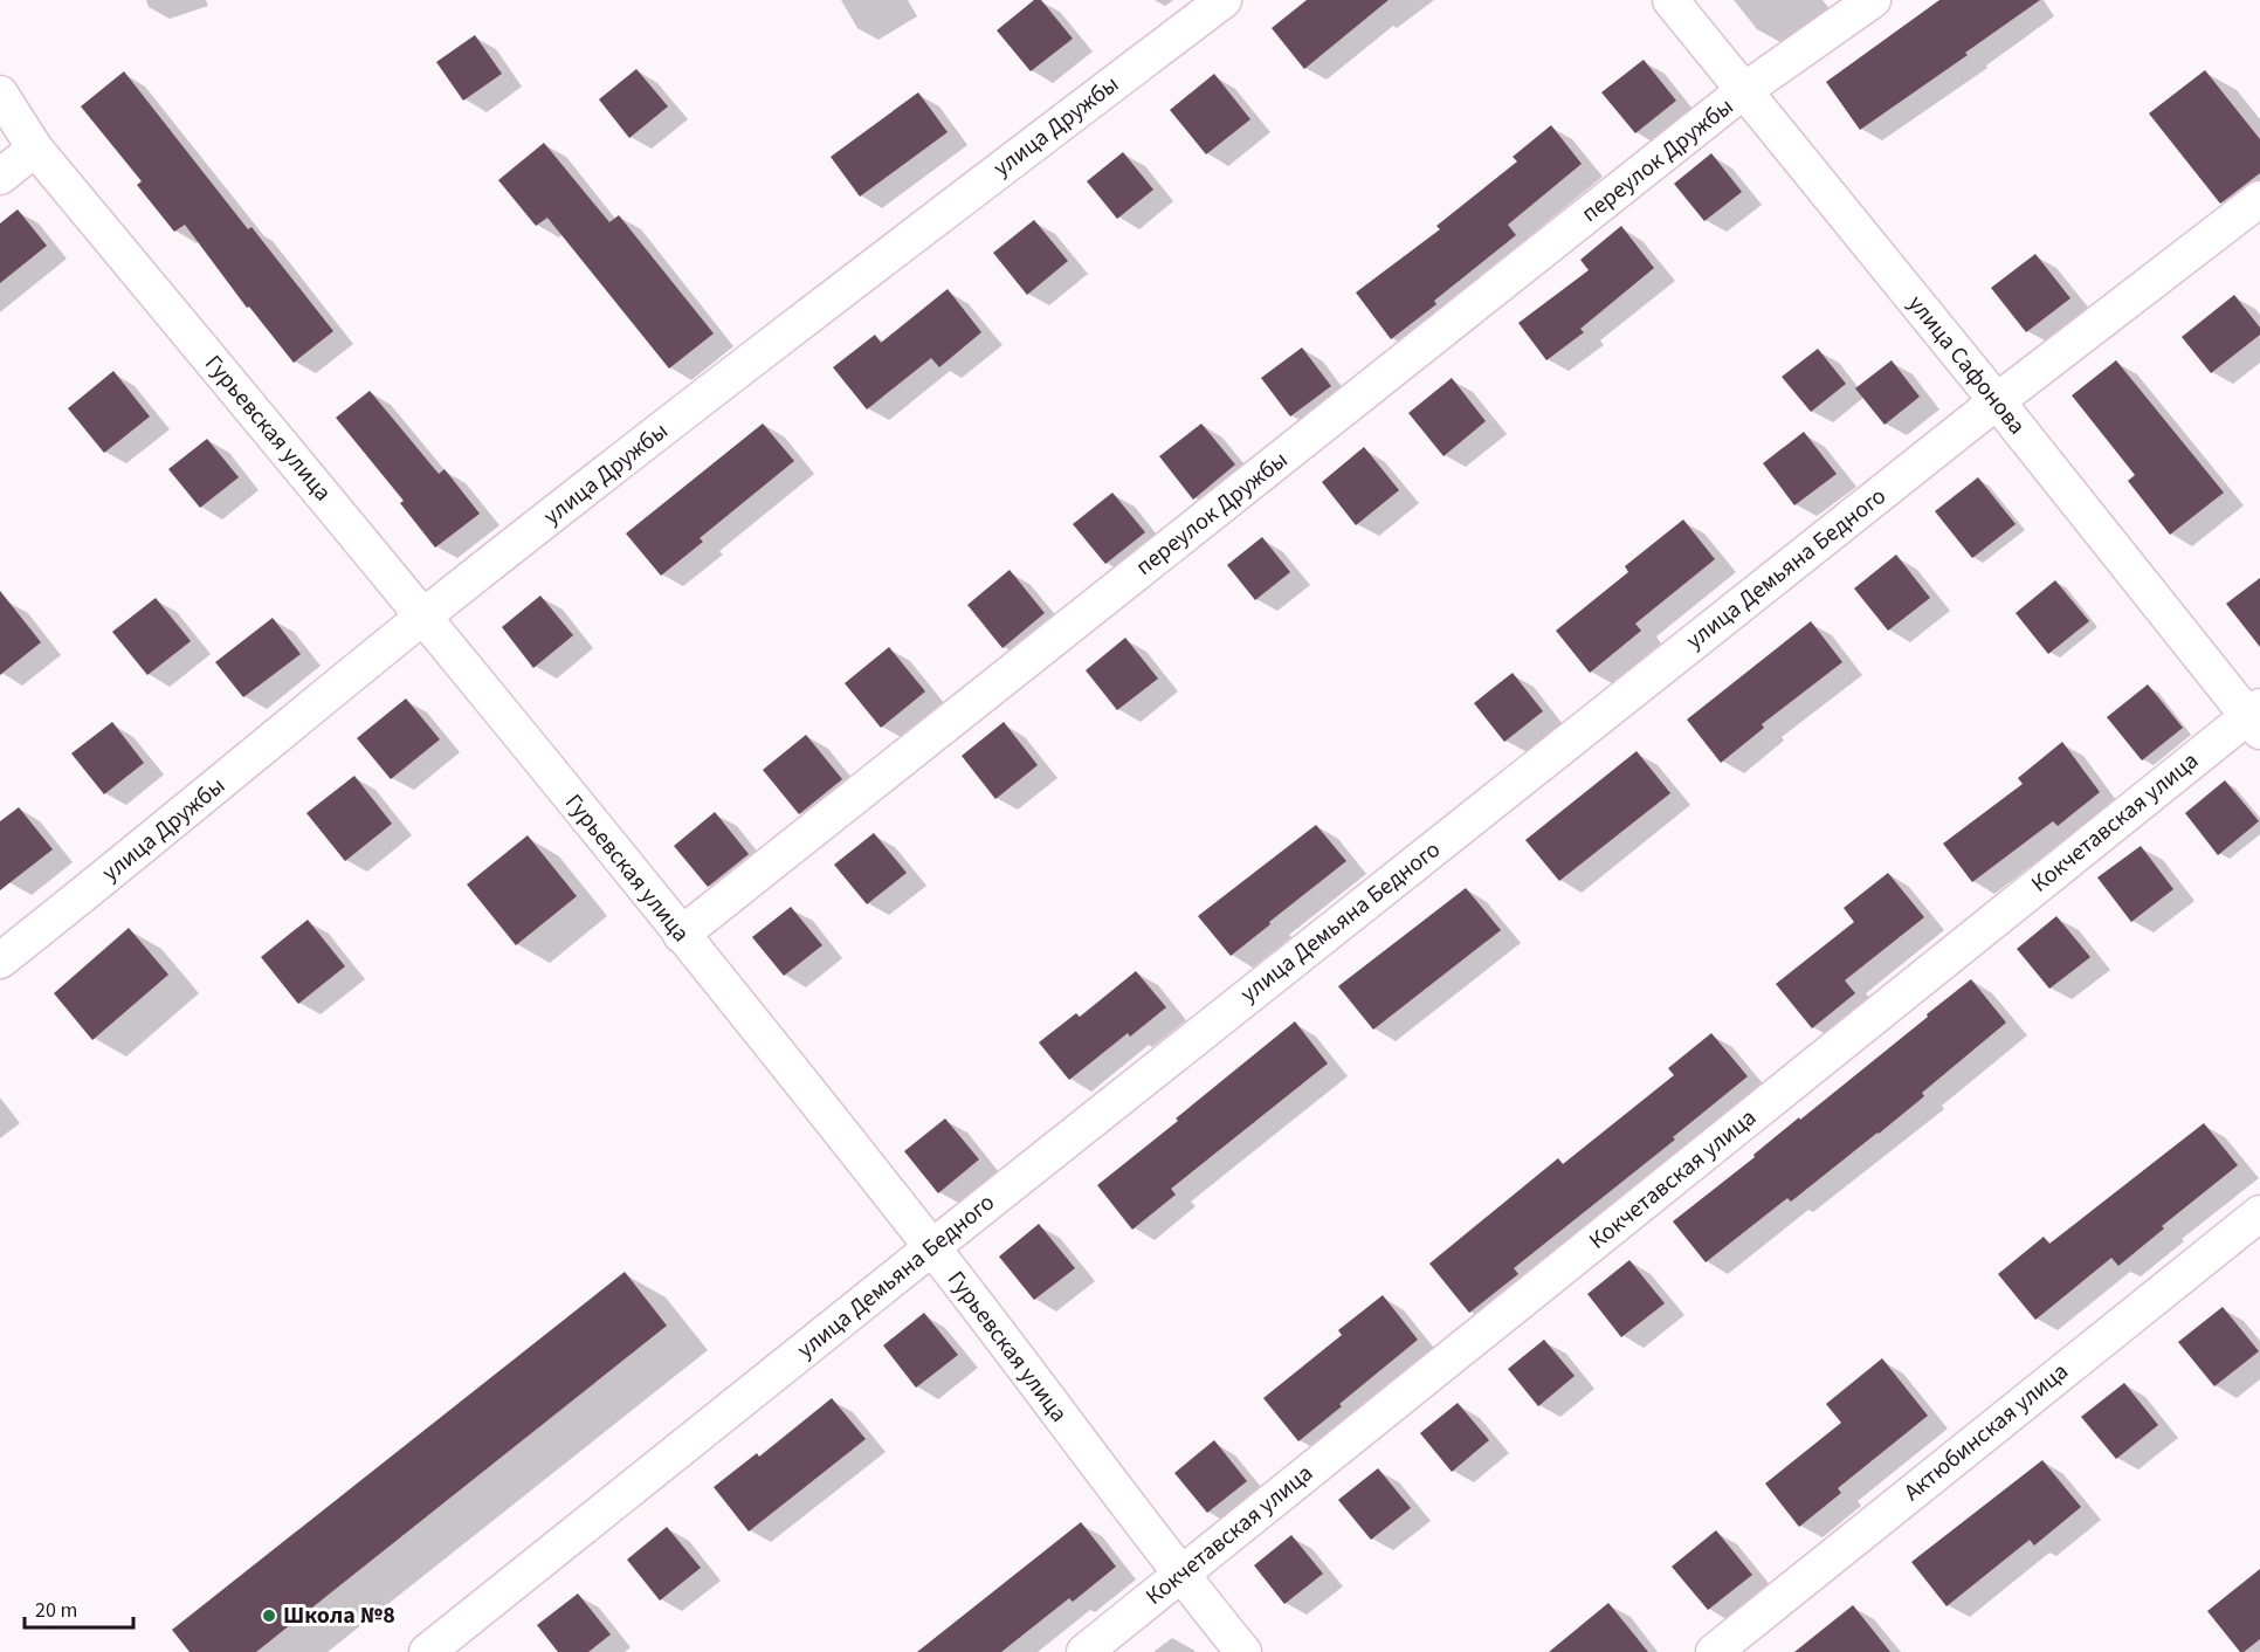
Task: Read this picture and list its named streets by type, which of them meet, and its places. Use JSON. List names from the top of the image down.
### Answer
{
  "streets": {
    "street": [
      "улица Дружбы",
      "переулок Дружбы",
      "улица Сафонова",
      "Гурьевская улица",
      "улица Демьяна Бедного",
      "Кокчетавская улица",
      "Актюбинская улица"
    ]
  },
  "crossings": [
    ["улица Дружбы", "Гурьевская улица"],
    ["переулок Дружбы", "улица Сафонова"],
    ["переулок Дружбы", "Гурьевская улица"],
    ["улица Сафонова", "улица Демьяна Бедного"],
    ["улица Сафонова", "Кокчетавская улица"],
    ["Гурьевская улица", "улица Демьяна Бедного"],
    ["Гурьевская улица", "Кокчетавская улица"]
  ],
  "places": ["Школа №8"],
  "scale_bar": "20 m"
}
